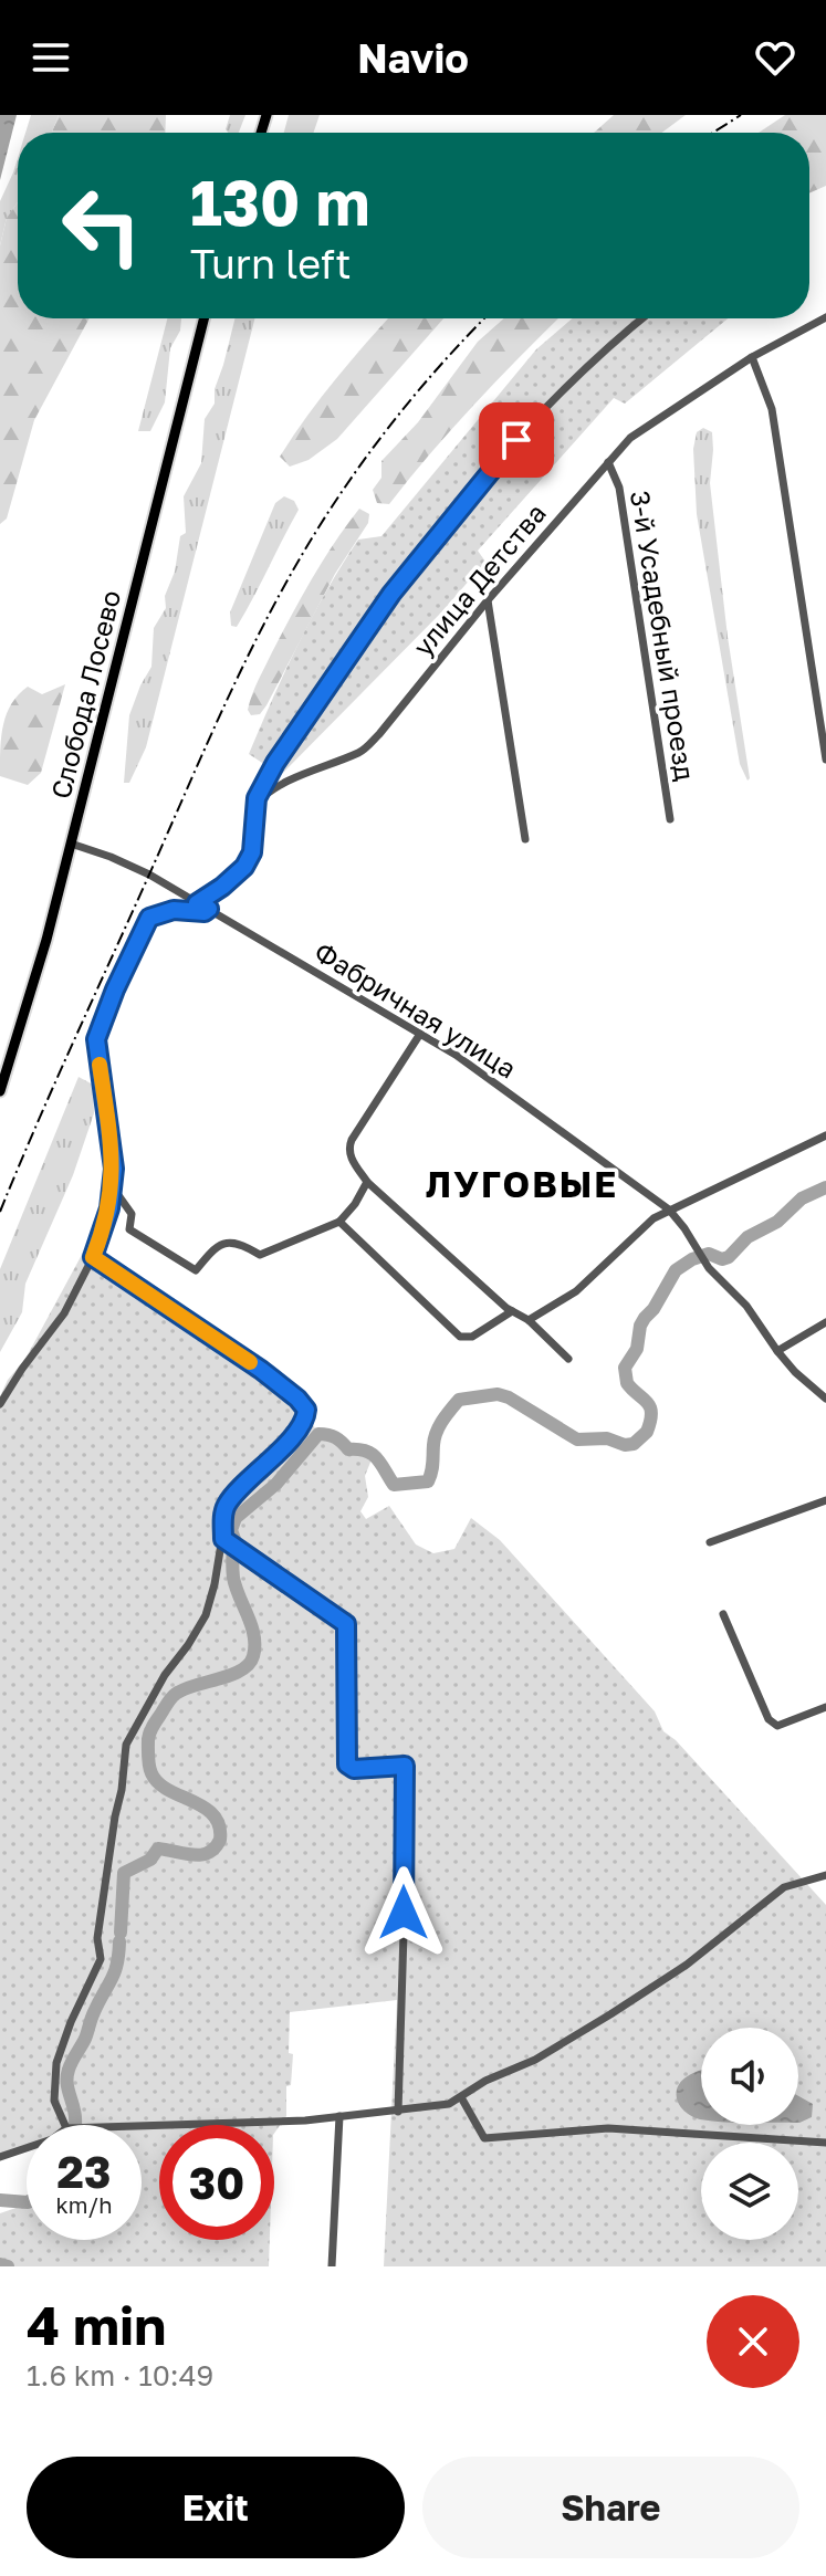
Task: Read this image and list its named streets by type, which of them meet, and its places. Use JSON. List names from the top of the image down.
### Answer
{
  "streets": {
    "main road": ["Слобода Лосево"],
    "street": ["улица Детства", "3-й Усадебный проезд", "Фабричная улица"]
  },
  "crossings": [
    ["улица Детства", "3-й Усадебный проезд"],
    ["Слобода Лосево", "Фабричная улица"]
  ],
  "districts": ["ЛУГОВЫЕ"],
  "page": {
    "header": "Navio",
    "turn": ["130 m", "Turn left"],
    "speed": "23 km/h",
    "limit": "30",
    "heading": ["4 min", "1.6 km · 10:49"],
    "buttons": ["Exit", "Share"]
  }
}
